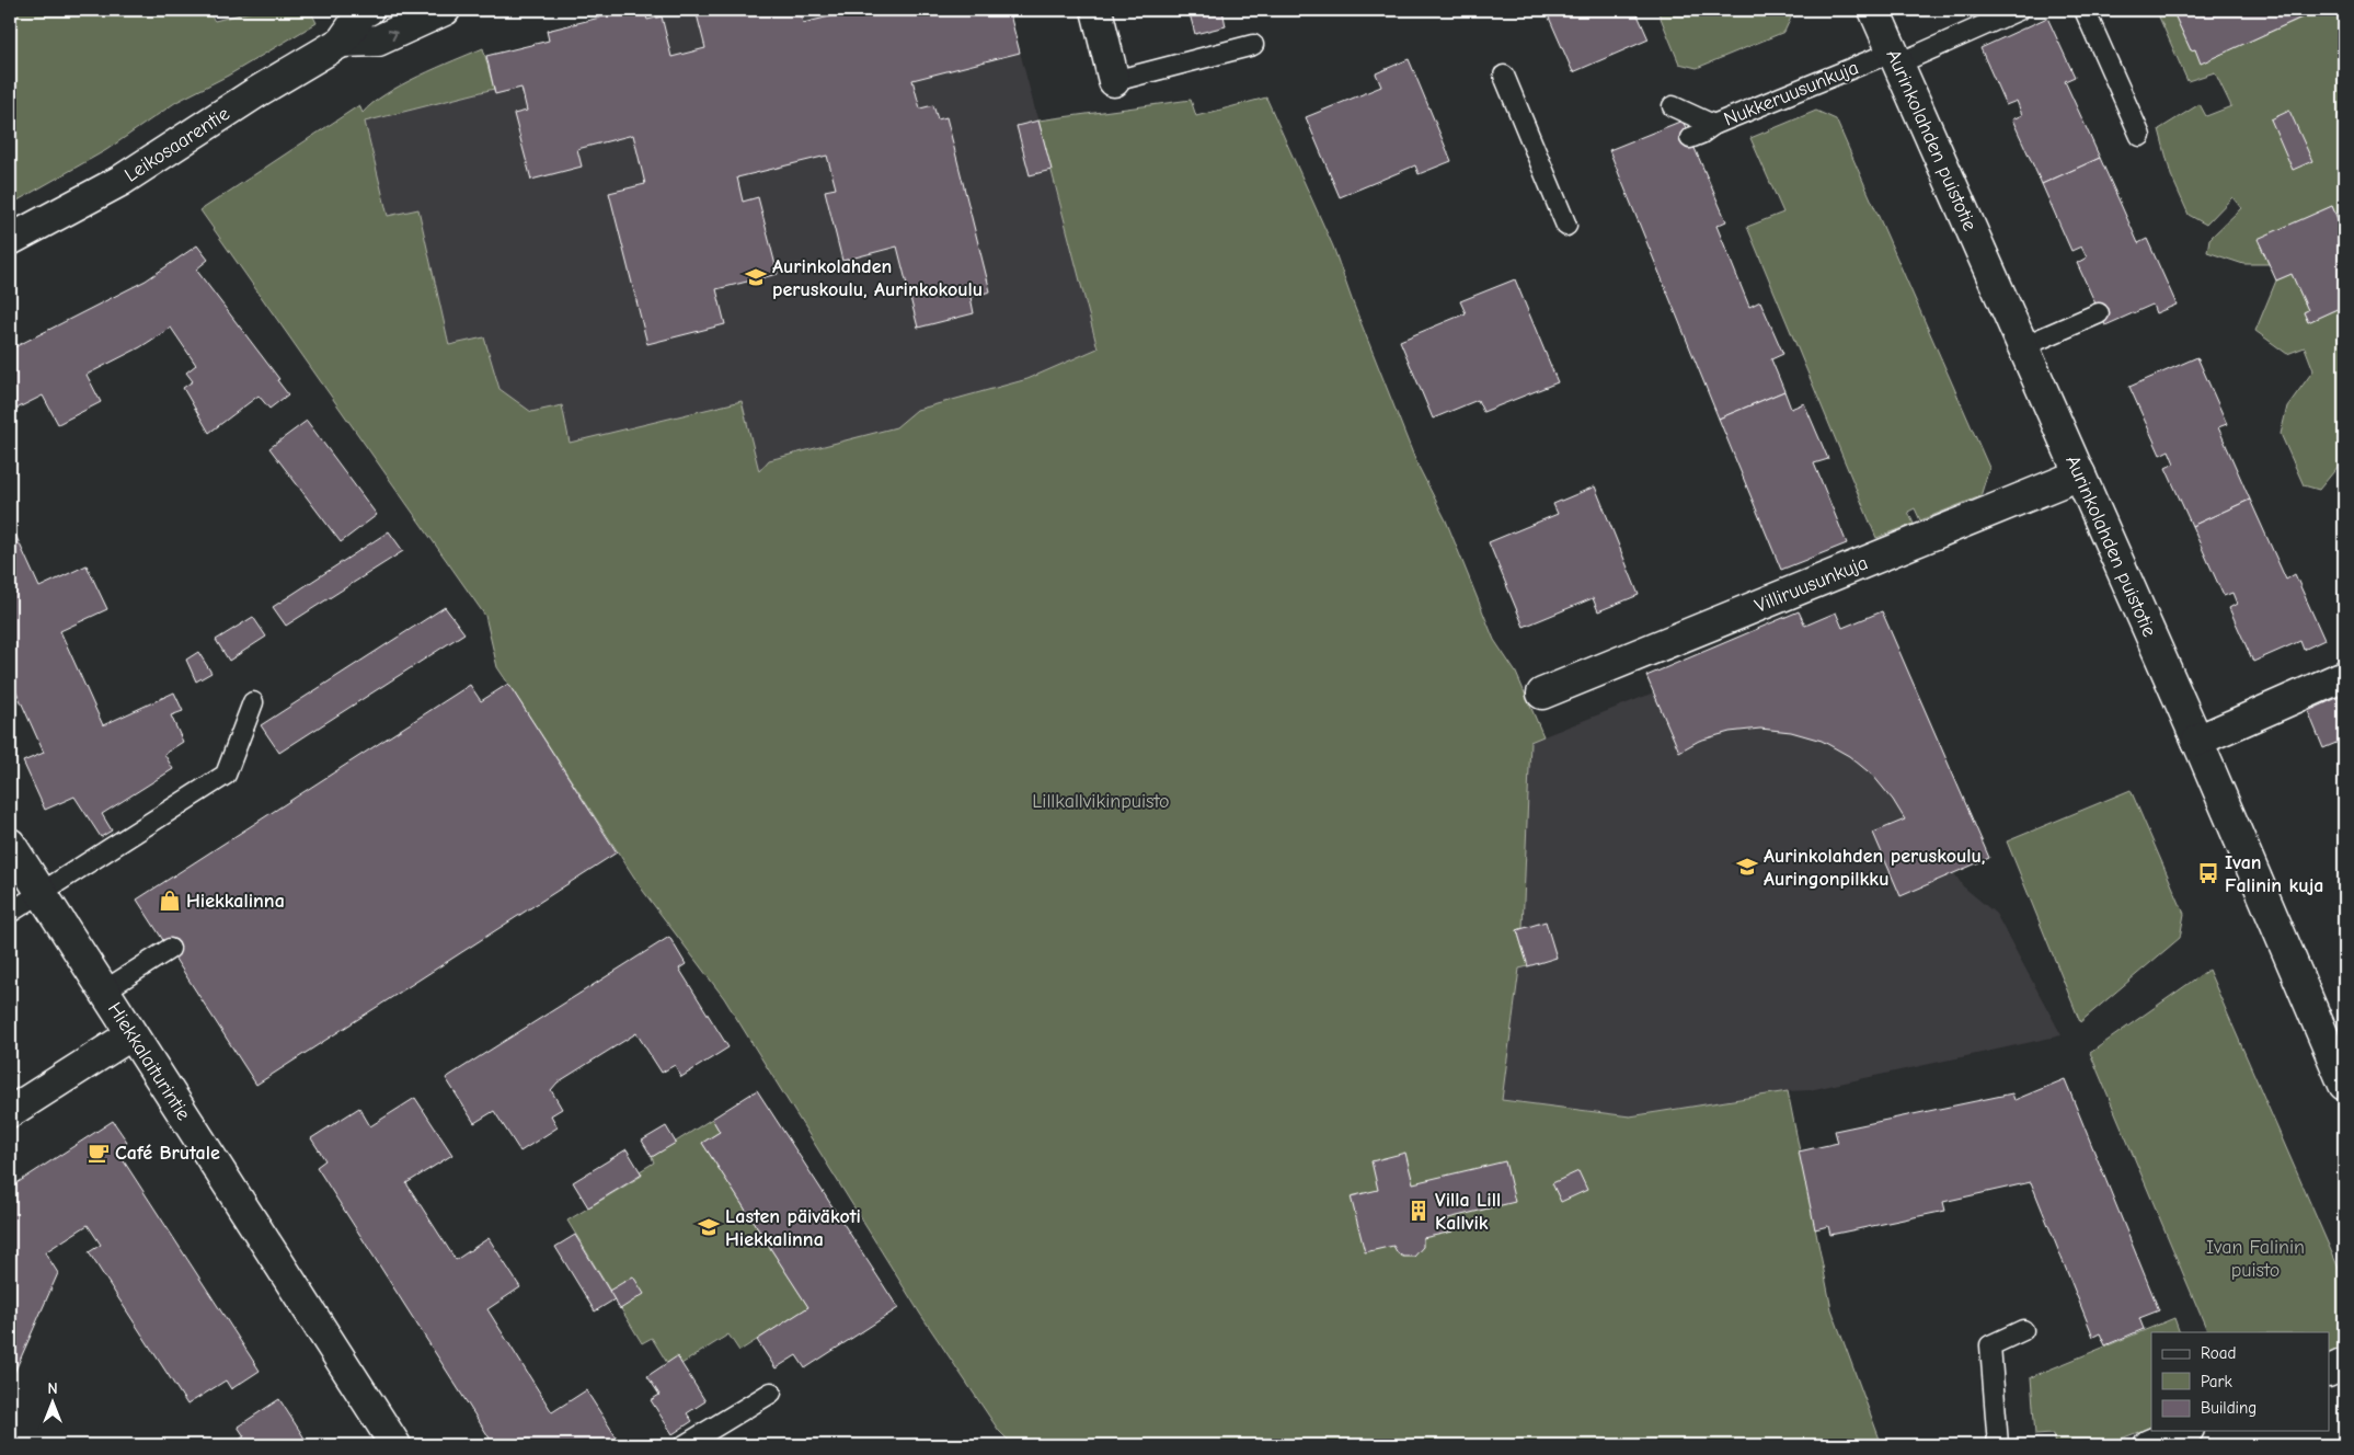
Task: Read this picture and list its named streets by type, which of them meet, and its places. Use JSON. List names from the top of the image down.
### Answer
{
  "streets": {
    "street": [
      "Aurinkolahden puistotie",
      "Leikosaarentie",
      "Villiruusunkuja",
      "Hiekkalaiturintie"
    ],
    "lane": ["Nukkeruusunkuja"]
  },
  "crossings": [
    ["Nukkeruusunkuja", "Aurinkolahden puistotie"],
    ["Aurinkolahden puistotie", "Villiruusunkuja"]
  ],
  "parks": ["Lillkallvikinpuisto", "Ivan Falinin puisto"],
  "places": {
    "school or university": ["Aurinkolahden peruskoulu, Aurinkokoulu", "Aurinkolahden peruskoulu, Auringonpilkku", "Lasten päiväkoti Hiekkalinna"],
    "bus stop": ["Ivan Falinin kuja"],
    "shop": ["Hiekkalinna"],
    "cafe": ["Café Brutale"],
    "building": ["Villa Lill Kallvik"]
  },
  "legend": ["Road", "Park", "Building"],
  "north": "top"
}
